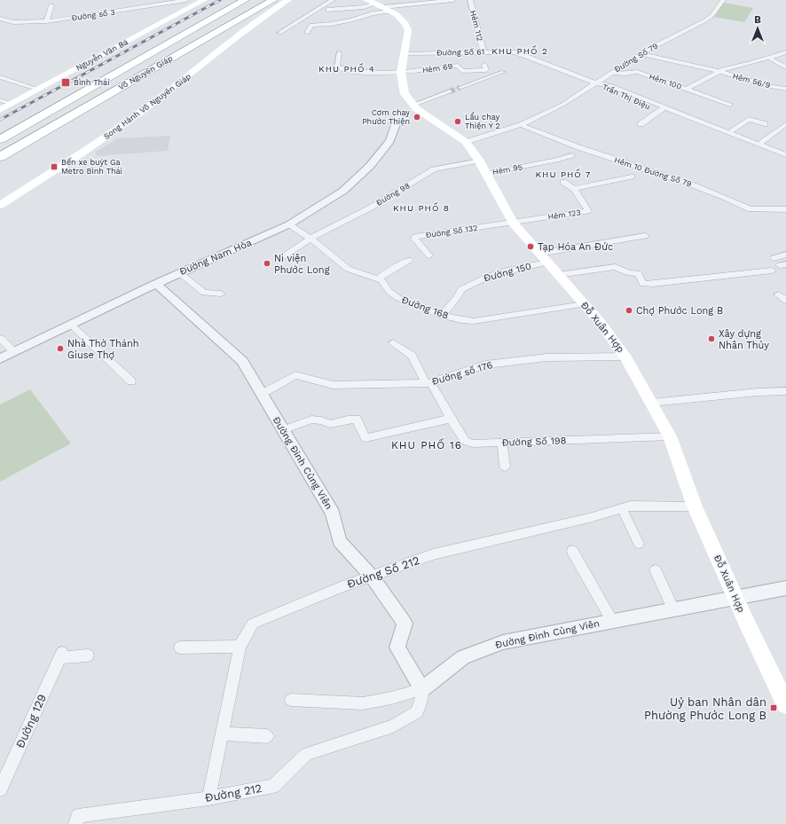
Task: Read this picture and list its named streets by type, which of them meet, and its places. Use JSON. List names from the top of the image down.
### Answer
{
  "streets": {
    "highway": ["Võ Nguyên Giáp"],
    "main road": ["Nguyễn Văn Bá", "Song Hành Võ Nguyên Giáp", "Đỗ Xuân Hợp"],
    "street": [
      "Đường số 3",
      "Hẻm 112",
      "Đường Số 61",
      "Đường Số 79",
      "Hẻm 69",
      "Hẻm 56/9",
      "Hẻm 100",
      "Trần Thị Điệu",
      "Hẻm 95",
      "Hẻm 10 Đường Số 79",
      "Đường 98",
      "Hẻm 123",
      "Đường Số 132",
      "Đường Nam Hòa",
      "Đường 150",
      "Đường 168",
      "Đường số 176",
      "Đường Số 198",
      "Đường Đinh Củng Viên",
      "Đường Số 212",
      "Đường 129",
      "Đường 212"
    ]
  },
  "crossings": [
    ["Hẻm 112", "Đường Số 61"],
    ["Đường Số 61", "Đường Số 79"],
    ["Đường Số 61", "Trần Thị Điệu"],
    ["Đường Số 61", "Đỗ Xuân Hợp"],
    ["Đường Số 79", "Hẻm 56/9"],
    ["Đường Số 79", "Hẻm 100"],
    ["Đường Số 79", "Trần Thị Điệu"],
    ["Đường Số 79", "Hẻm 10 Đường Số 79"],
    ["Đường Số 79", "Đỗ Xuân Hợp"],
    ["Hẻm 69", "Đỗ Xuân Hợp"],
    ["Hẻm 95", "Đỗ Xuân Hợp"],
    ["Đường 98", "Đường 168"],
    ["Đường 98", "Đỗ Xuân Hợp"],
    ["Hẻm 123", "Đường Số 132"],
    ["Hẻm 123", "Đỗ Xuân Hợp"],
    ["Đường Số 132", "Đỗ Xuân Hợp"],
    ["Đường Nam Hòa", "Đường 168"],
    ["Đường Nam Hòa", "Đường Đinh Củng Viên"],
    ["Đường 150", "Đường 168"],
    ["Đường 150", "Đỗ Xuân Hợp"],
    ["Đường 168", "Đỗ Xuân Hợp"],
    ["Đỗ Xuân Hợp", "Đường số 176"],
    ["Đỗ Xuân Hợp", "Đường Số 198"],
    ["Đỗ Xuân Hợp", "Đường Đinh Củng Viên"],
    ["Đỗ Xuân Hợp", "Đường Số 212"],
    ["Đường số 176", "Đường Số 198"],
    ["Đường số 176", "Đường Đinh Củng Viên"],
    ["Đường Đinh Củng Viên", "Đường Số 212"],
    ["Đường Đinh Củng Viên", "Đường 212"],
    ["Đường Số 212", "Đường 212"]
  ],
  "districts": [
    "KHU PHỐ 2",
    "KHU PHỐ 4",
    "KHU PHỐ 7",
    "KHU PHỐ 8",
    "KHU PHỐ 16"
  ],
  "places": {
    "transit": ["Bình Thái", "Bến xe buýt Ga Metro Bình Thái", "Uỷ ban Nhân dân Phường Phước Long B"],
    "other": [
      "Cơm chay Phước Thiện",
      "Lẩu chay Thiện Ý 2",
      "Tạp Hóa An Đức",
      "Ni viện Phước Long",
      "Chợ Phước Long B",
      "Xây dựng Nhân Thủy",
      "Nhà Thờ Thánh Giuse Thợ"
    ]
  },
  "north": "top"
}
